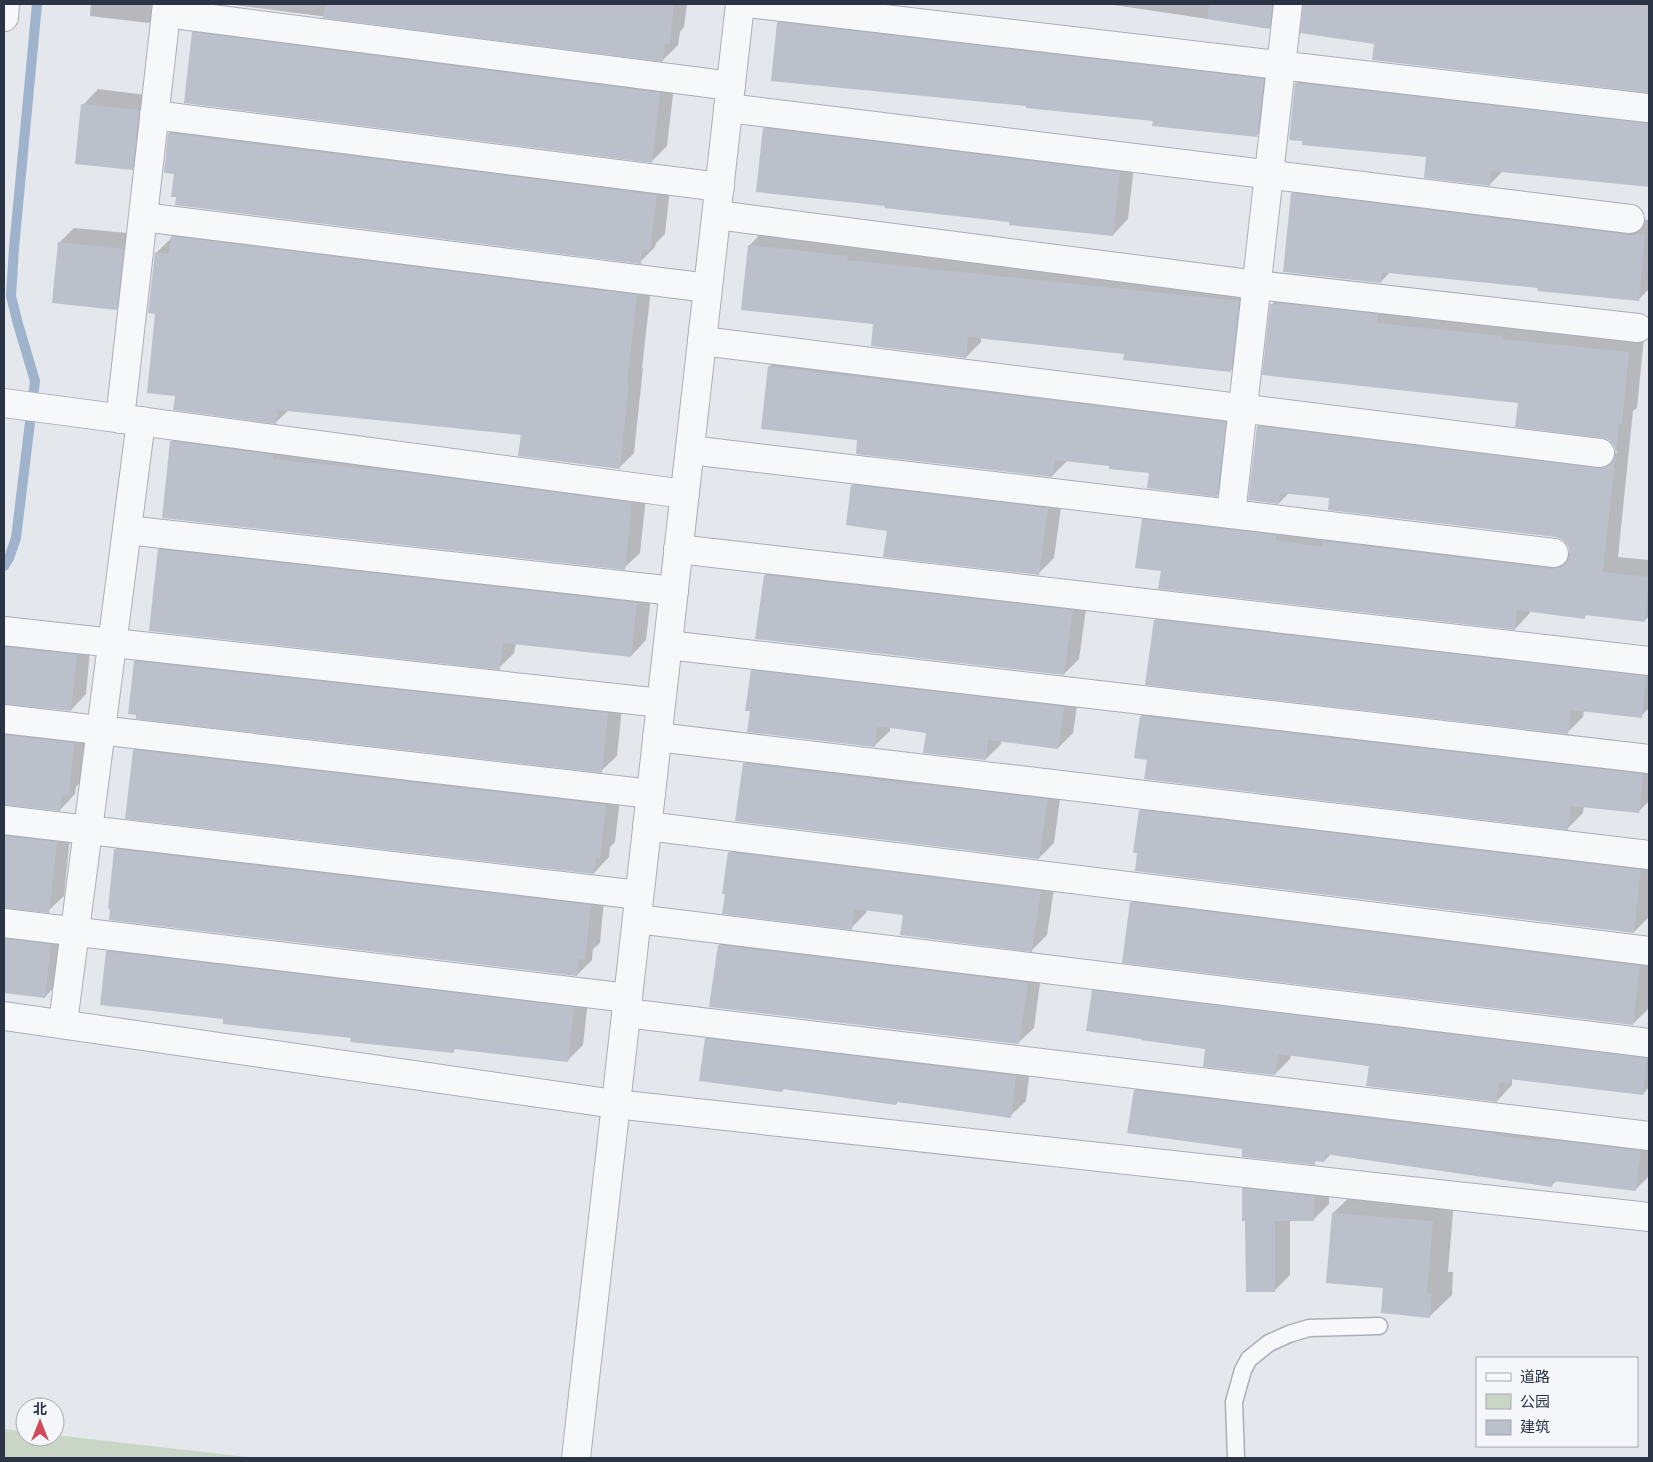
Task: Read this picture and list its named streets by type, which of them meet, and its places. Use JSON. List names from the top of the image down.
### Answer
{
  "legend": ["道路", "公园", "建筑"],
  "north": "top"
}
